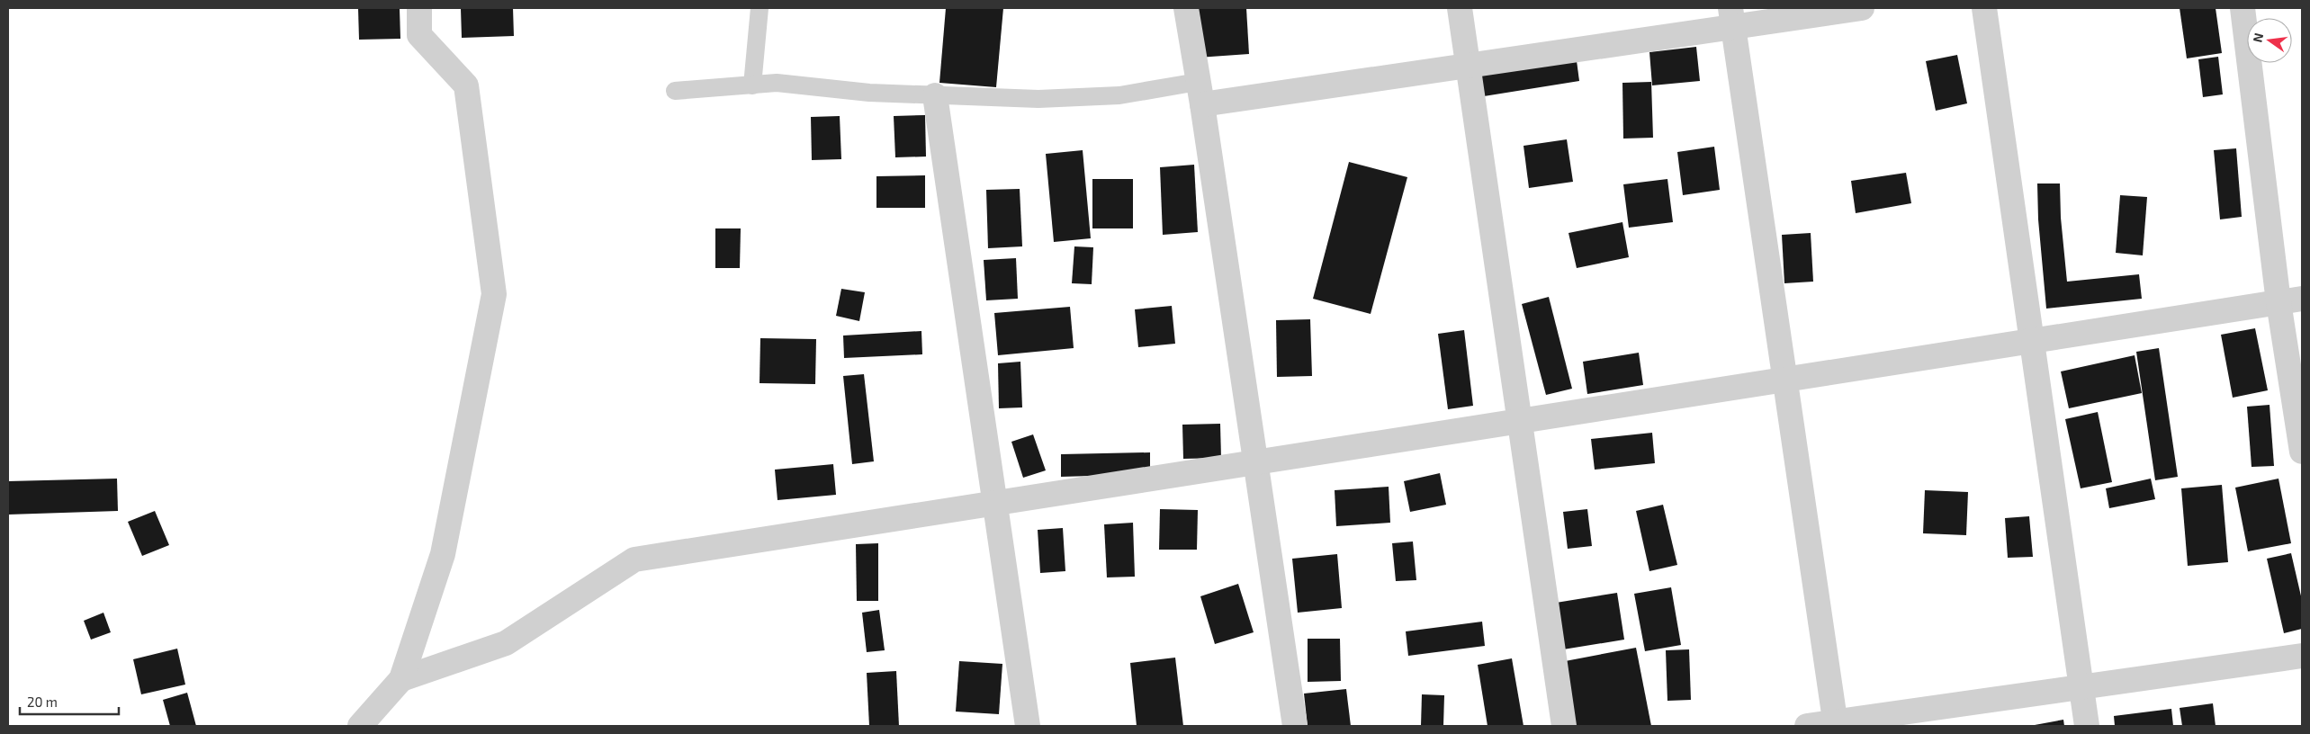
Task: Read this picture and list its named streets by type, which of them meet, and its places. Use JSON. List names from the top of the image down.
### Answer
{
  "scale_bar": "20 m",
  "north": "left"
}
